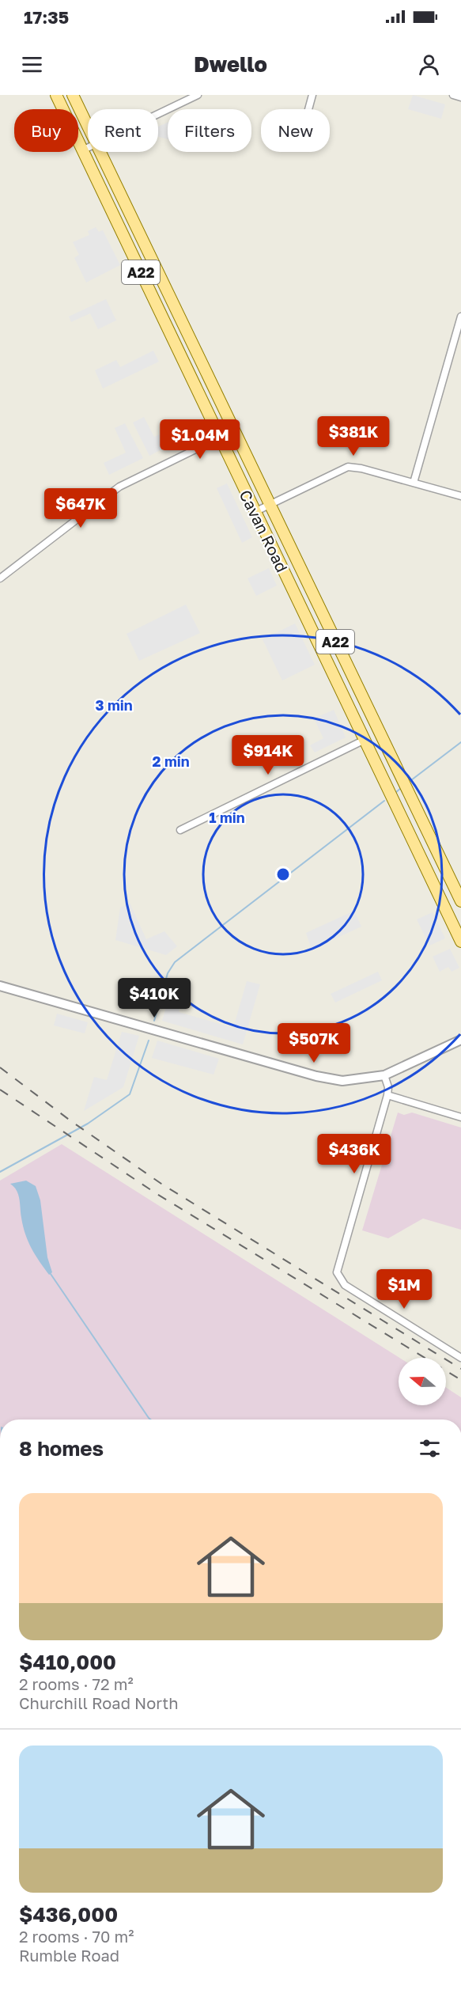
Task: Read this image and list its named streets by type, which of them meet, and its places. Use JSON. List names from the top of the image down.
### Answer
{
  "streets": {
    "main road": ["A22", "Cavan Road"]
  },
  "north": "left",
  "page": {
    "status": "17:35",
    "header": "Dwello",
    "chip": [
      "Buy",
      "Rent",
      "Filters",
      "New"
    ],
    "price": [
      "$381K",
      "$1.04M",
      "$647K",
      "$914K",
      "$410K",
      "$507K",
      "$436K",
      "$1M"
    ],
    "heading": "8 homes",
    "list": [
      {
        "name": "$410,000",
        "note": "2 rooms · 72 m² · Churchill Road North"
      },
      {
        "name": "$436,000",
        "note": "2 rooms · 70 m² · Rumble Road"
      }
    ]
  },
  "rings": ["3 min", "2 min", "1 min"]
}
